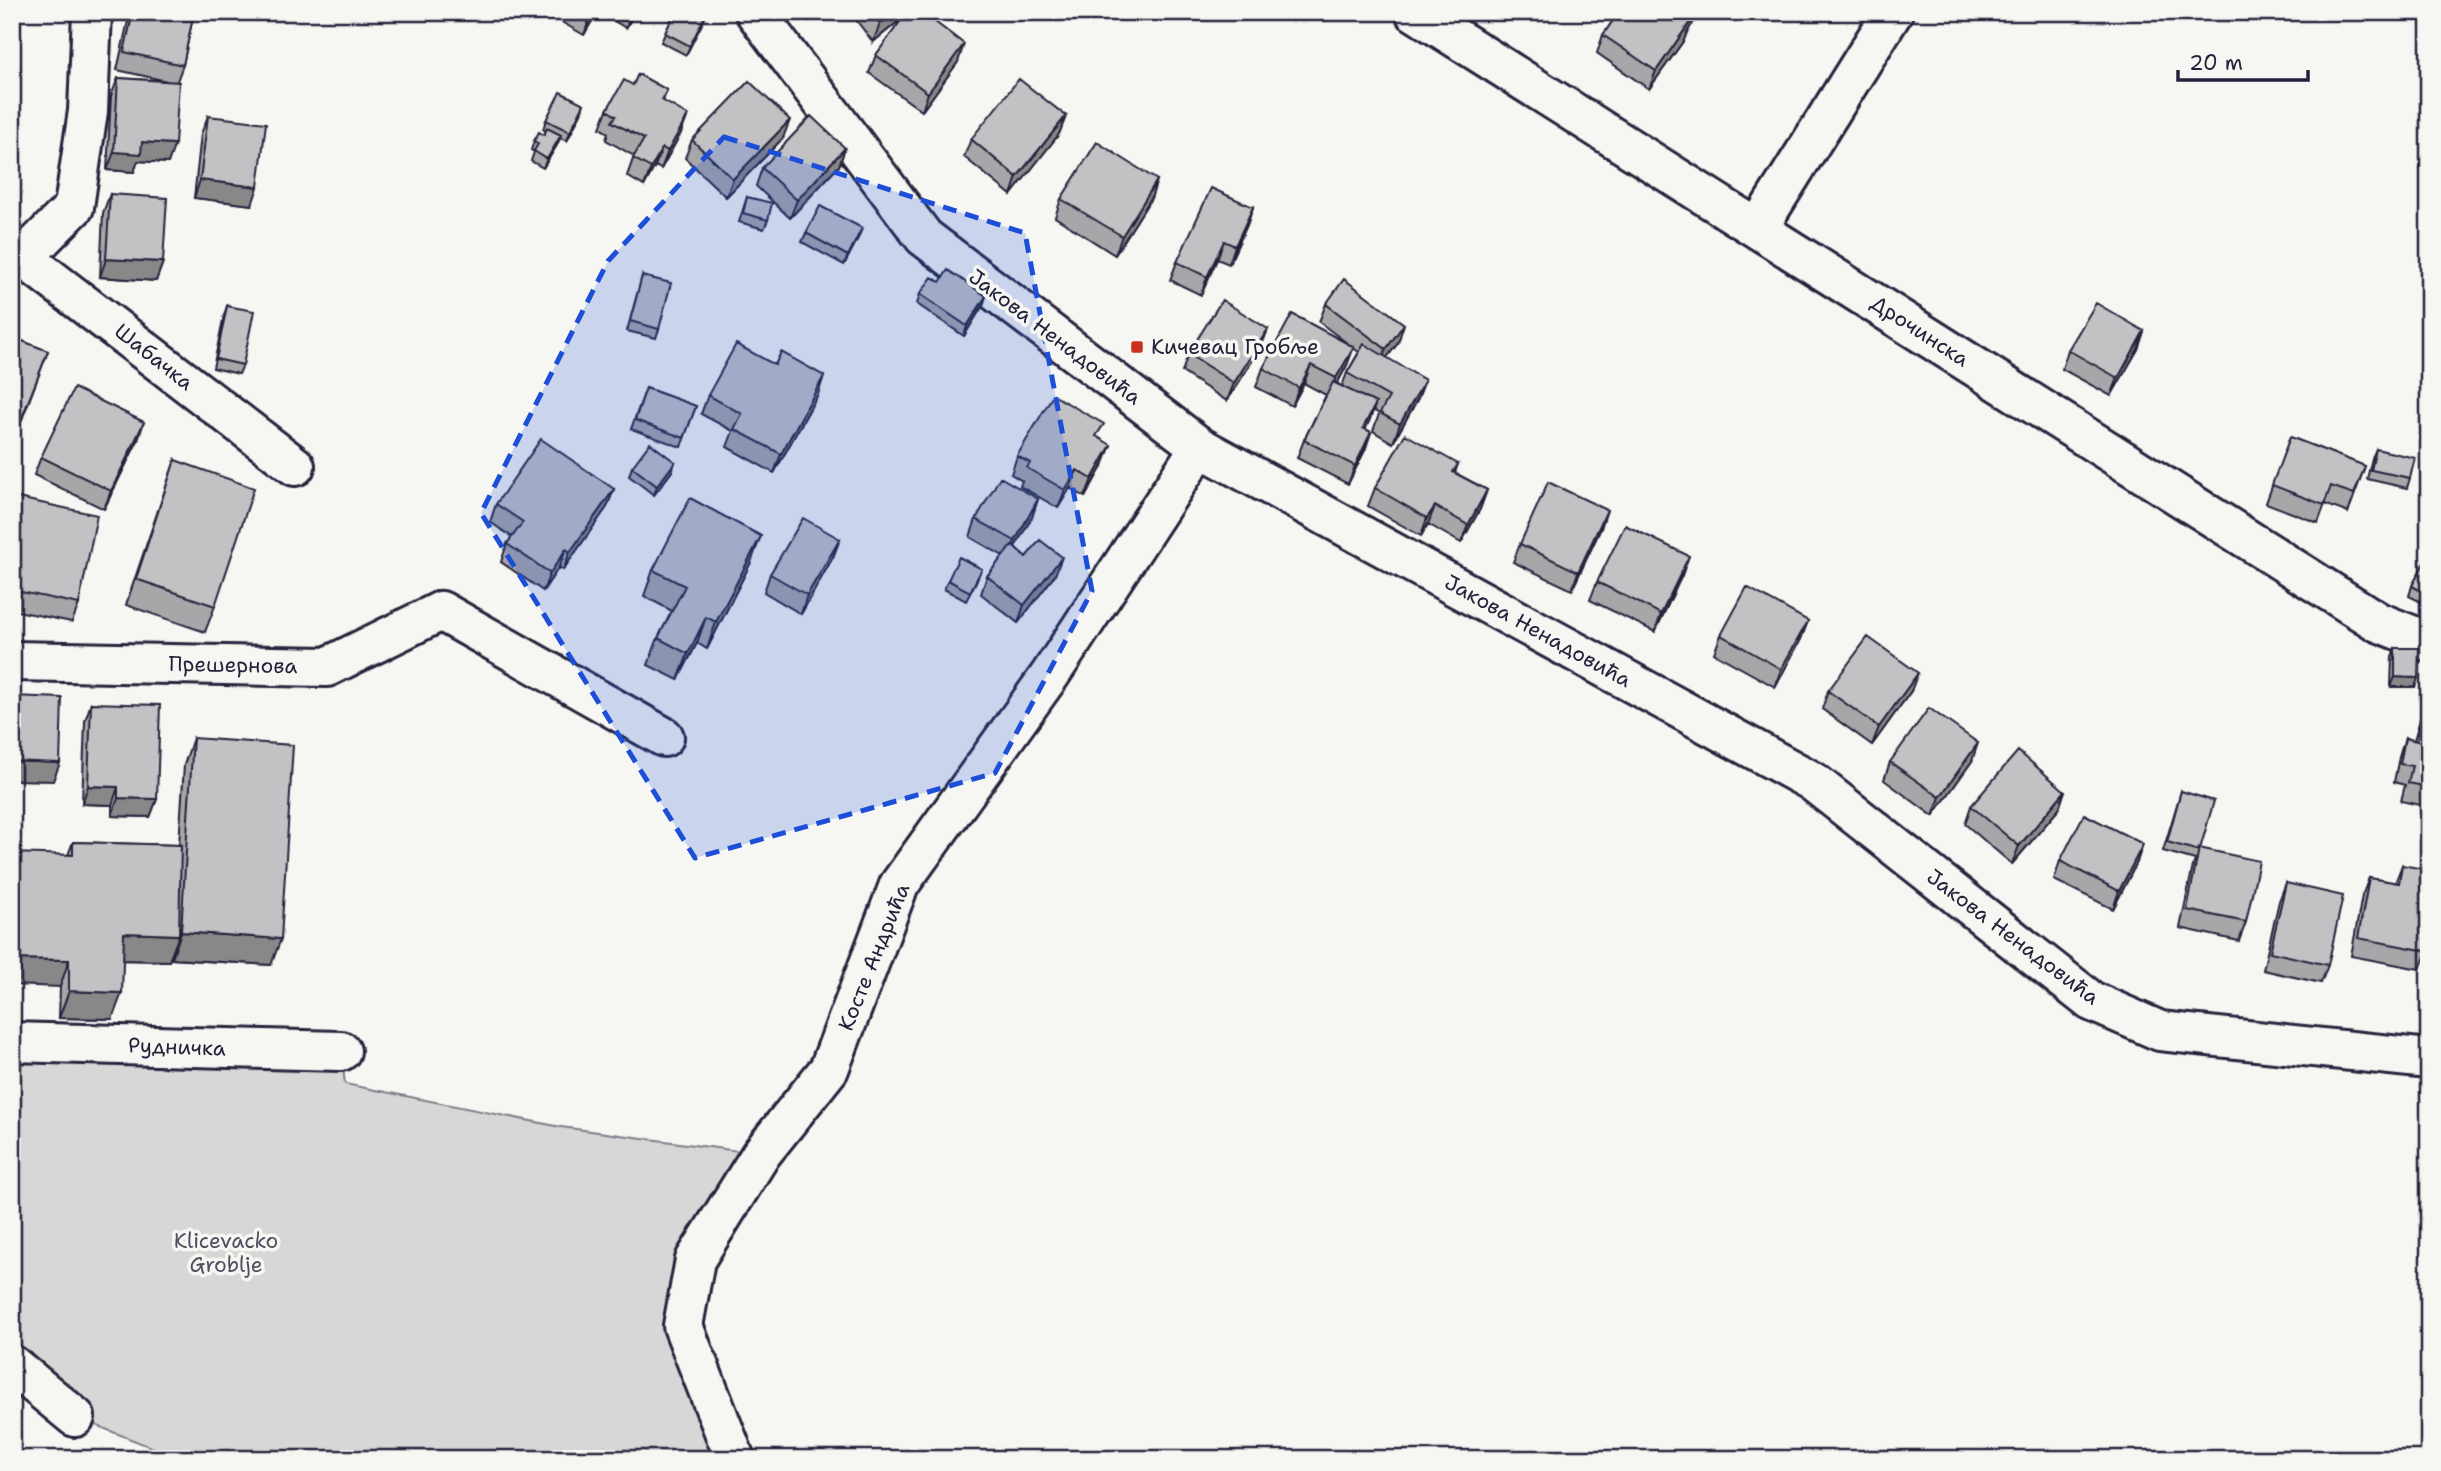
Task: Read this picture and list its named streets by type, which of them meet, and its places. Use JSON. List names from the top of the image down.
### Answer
{
  "streets": {
    "street": [
      "Дрочинска",
      "Јакова Ненадовића",
      "Шабачка",
      "Прешернова",
      "Косте Андрића",
      "Рудничка"
    ]
  },
  "crossings": [
    ["Јакова Ненадовића", "Косте Андрића"]
  ],
  "parks": ["Klicevacko Groblje"],
  "places": {
    "transit": ["Кичевац Гробље"]
  },
  "scale_bar": "20 m"
}
